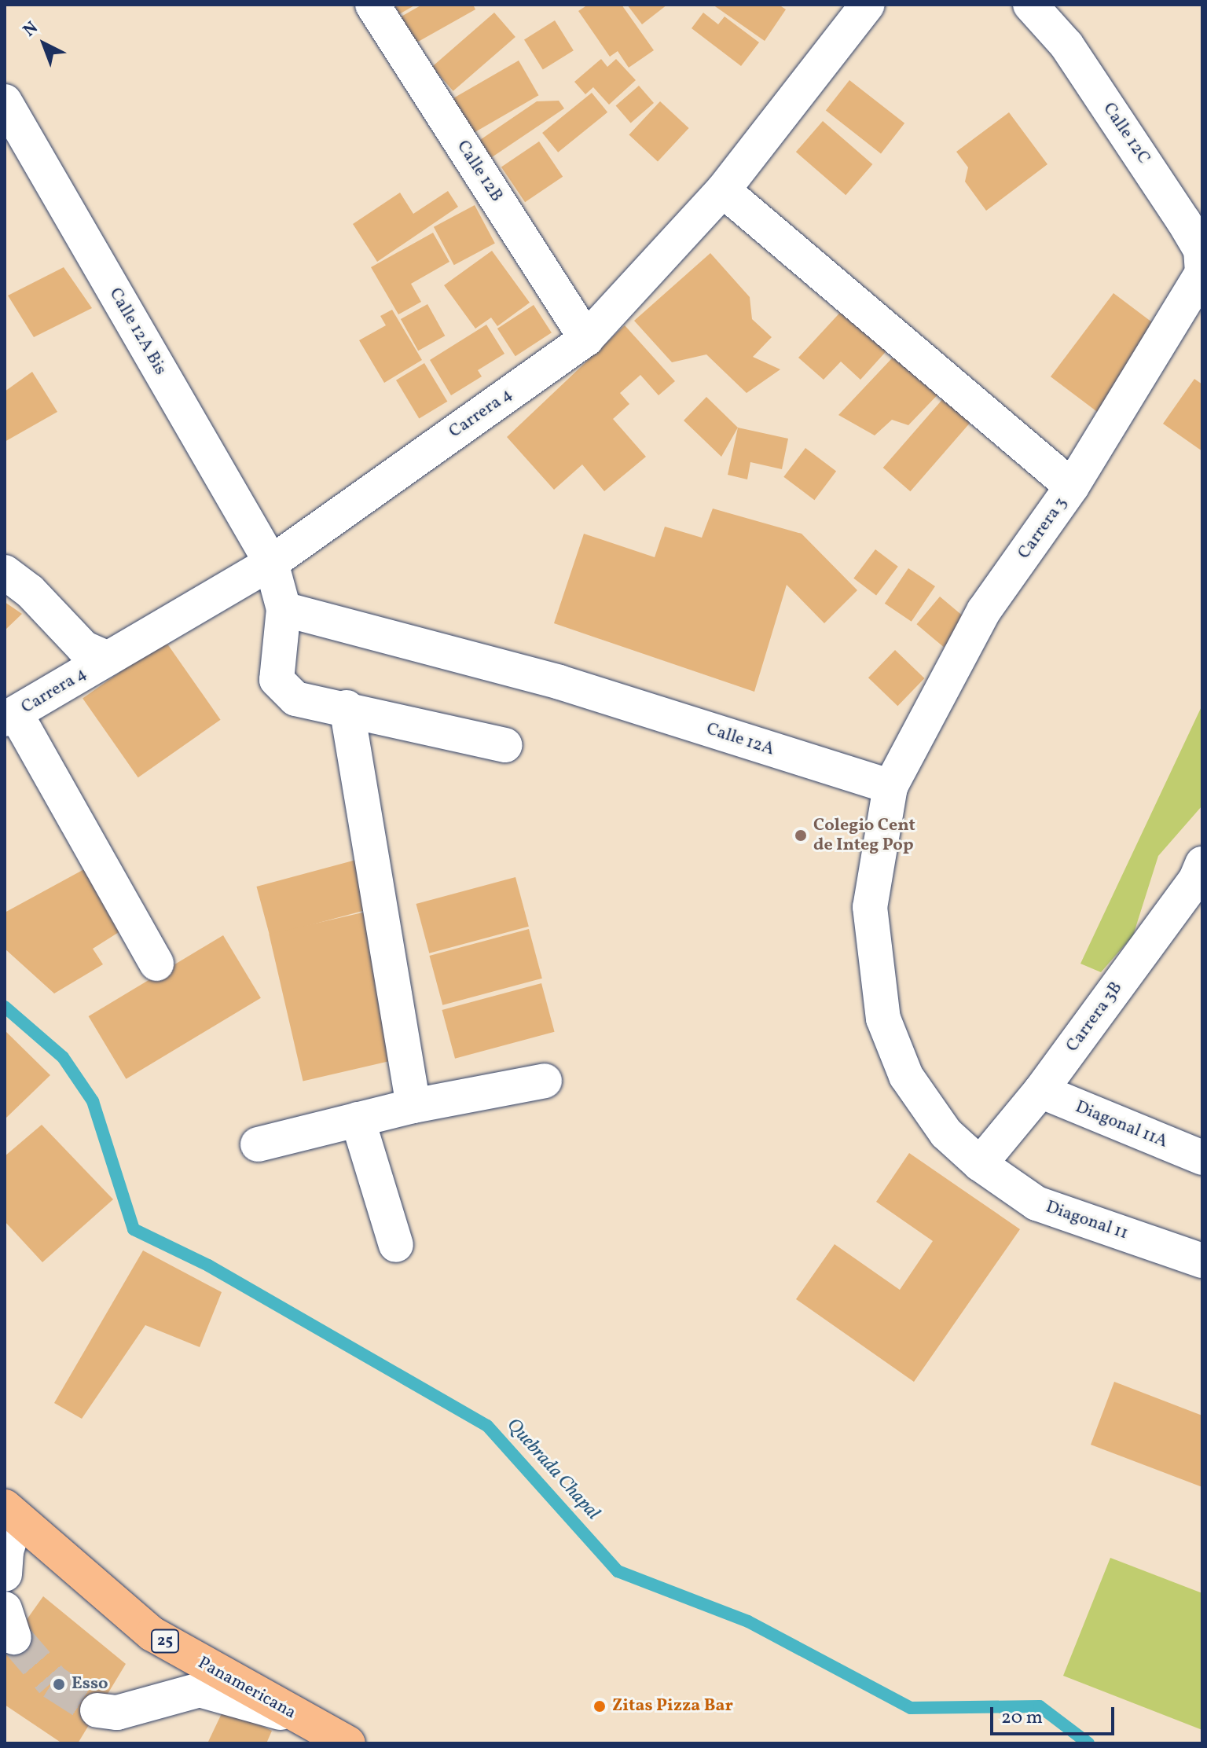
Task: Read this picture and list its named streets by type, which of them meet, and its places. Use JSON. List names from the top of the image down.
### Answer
{
  "streets": {
    "main road": ["25", "Panamericana"],
    "street": [
      "Calle 12C",
      "Calle 12B",
      "Calle 12A Bis",
      "Carrera 4",
      "Carrera 3",
      "Calle 12A",
      "Carrera 3B",
      "Diagonal 11A",
      "Diagonal 11"
    ]
  },
  "crossings": [
    ["Calle 12C", "Carrera 3"],
    ["Calle 12B", "Carrera 4"],
    ["Calle 12A Bis", "Carrera 4"],
    ["Carrera 3", "Calle 12A"],
    ["Carrera 3", "Diagonal 11"],
    ["Calle 12A", "Diagonal 11"],
    ["Carrera 3B", "Diagonal 11A"],
    ["Carrera 3B", "Diagonal 11"]
  ],
  "water": ["Quebrada Chapal"],
  "places": ["Colegio Cent de Integ Pop", "Esso", "Zitas Pizza Bar"],
  "scale_bar": "20 m",
  "north": "top left"
}
